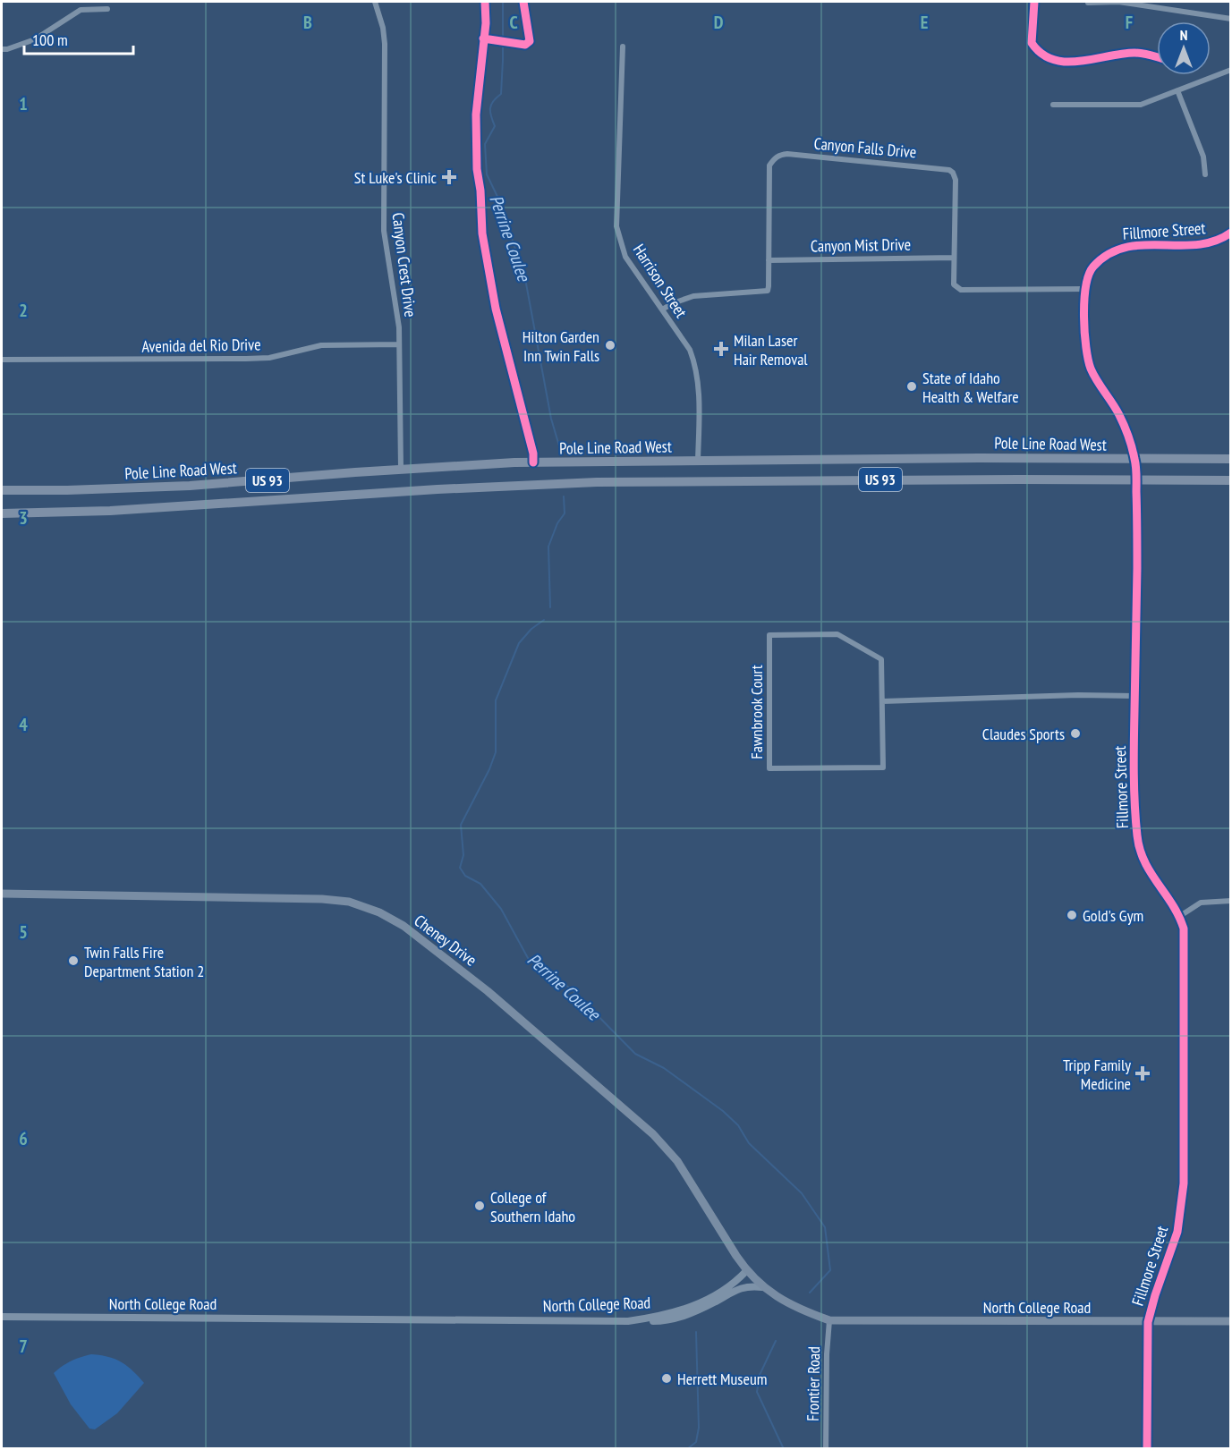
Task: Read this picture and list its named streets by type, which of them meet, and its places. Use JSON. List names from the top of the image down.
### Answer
{
  "streets": {
    "highway": ["Pole Line Road West", "US 93"],
    "main road": ["Cheney Drive", "North College Road"],
    "street": [
      "Canyon Falls Drive",
      "Fillmore Street",
      "Canyon Mist Drive",
      "Canyon Crest Drive",
      "Harrison Street",
      "Avenida del Rio Drive",
      "Fawnbrook Court",
      "Frontier Road"
    ]
  },
  "crossings": [
    ["Canyon Falls Drive", "Fillmore Street"],
    ["Canyon Falls Drive", "Canyon Mist Drive"],
    ["Canyon Falls Drive", "Harrison Street"],
    ["Fillmore Street", "Pole Line Road West"],
    ["Fillmore Street", "US 93"],
    ["Fillmore Street", "North College Road"],
    ["Canyon Crest Drive", "Avenida del Rio Drive"],
    ["Canyon Crest Drive", "Pole Line Road West"],
    ["Harrison Street", "Pole Line Road West"],
    ["Cheney Drive", "North College Road"],
    ["North College Road", "Frontier Road"]
  ],
  "water": ["Perrine Coulee"],
  "places": {
    "health": ["St Luke's Clinic", "Milan Laser Hair Removal", "Tripp Family Medicine"],
    "other": [
      "Hilton Garden Inn Twin Falls",
      "State of Idaho Health & Welfare",
      "Claudes Sports",
      "Gold's Gym",
      "Twin Falls Fire Department Station 2",
      "College of Southern Idaho",
      "Herrett Museum"
    ]
  },
  "scale_bar": "100 m",
  "north": "top",
  "grid": {
    "columns": [
      "B",
      "C",
      "D",
      "E",
      "F"
    ],
    "rows": [
      "1",
      "2",
      "3",
      "4",
      "5",
      "6",
      "7"
    ]
  }
}
